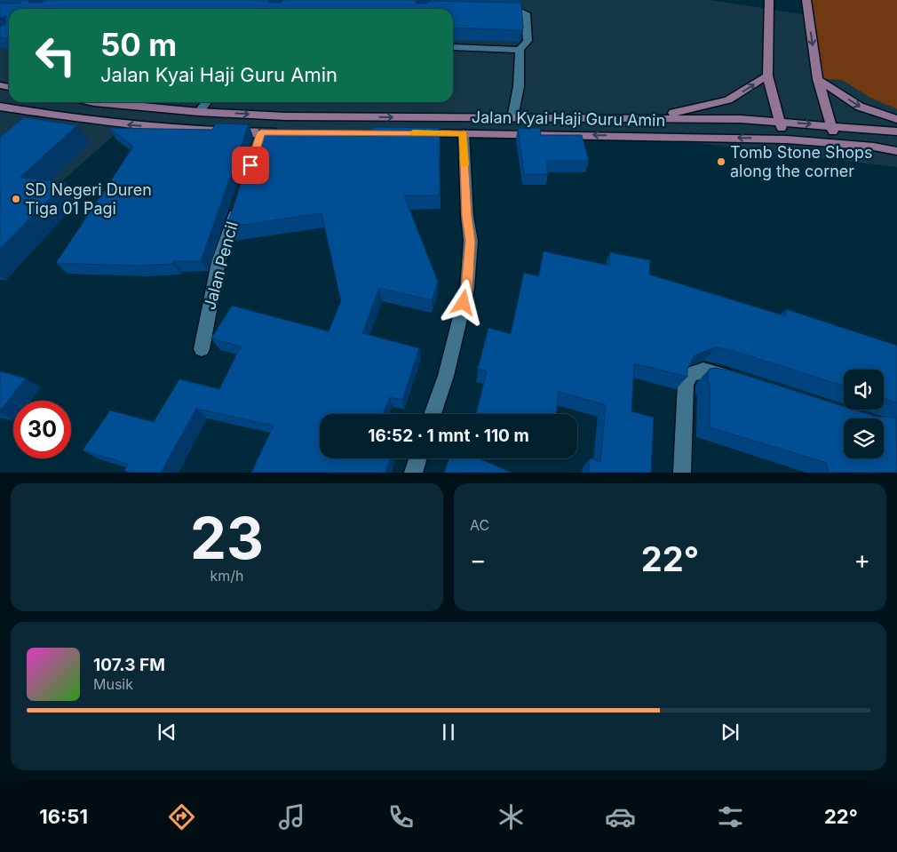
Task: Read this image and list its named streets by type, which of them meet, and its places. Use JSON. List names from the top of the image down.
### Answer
{
  "streets": {
    "main road": ["Jalan Kyai Haji Guru Amin"],
    "street": ["Jalan Pencil"]
  },
  "places": ["Tomb Stone Shops along the corner", "SD Negeri Duren Tiga 01 Pagi"],
  "page": {
    "turn": ["50 m", "Jalan Kyai Haji Guru Amin"],
    "limit": "30",
    "trip": "16:52 · 1 mnt · 110 m",
    "tile": [
      ["23", "km/h"],
      "AC"
    ],
    "heat": ["−", "22°", "+"],
    "song": ["107.3 FM", "Musik"],
    "tabs": ["16:51", "22°"]
  }
}
